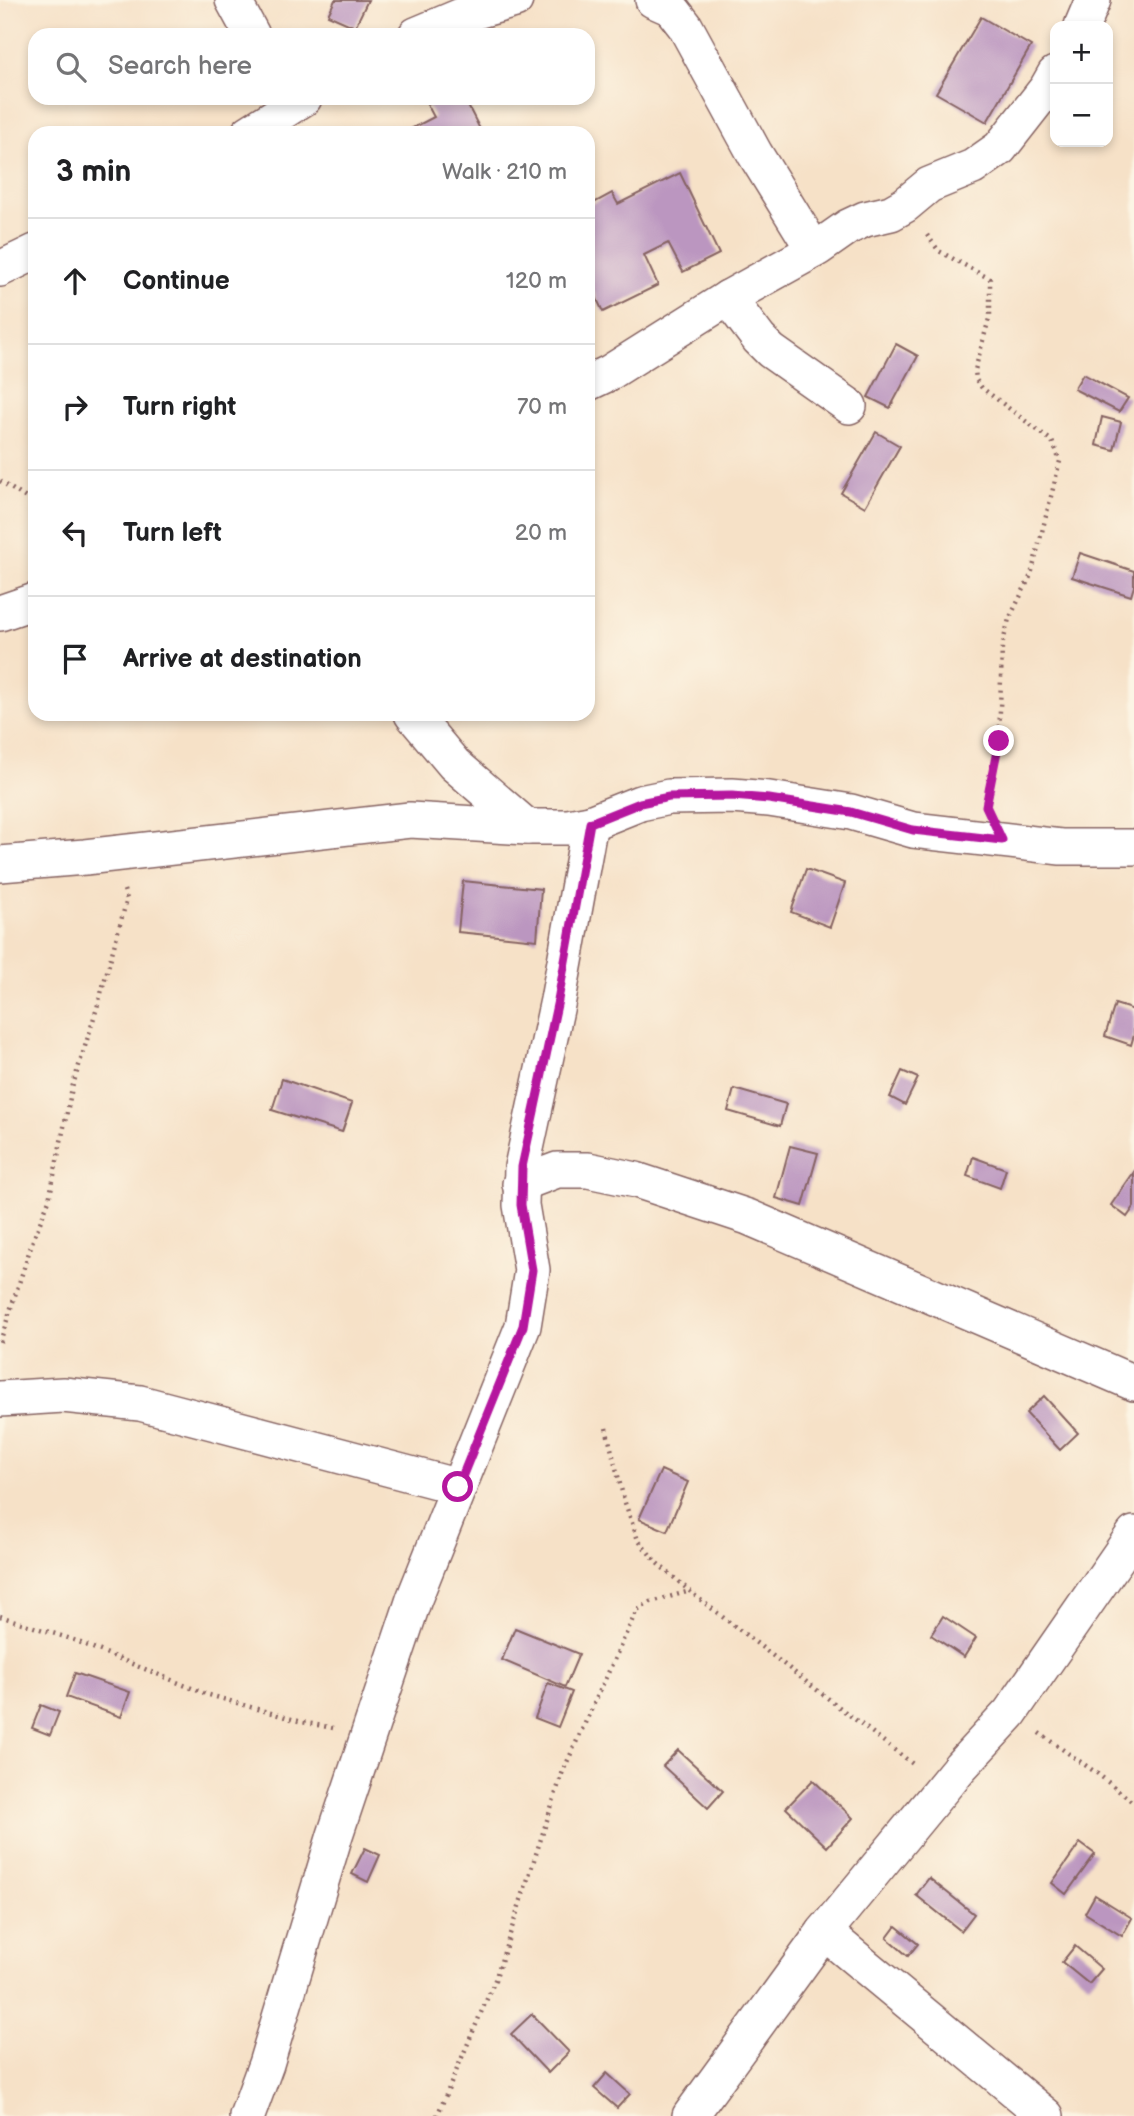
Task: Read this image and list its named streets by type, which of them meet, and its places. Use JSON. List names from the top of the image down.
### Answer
{
  "page": {
    "map_buttons": ["+", "−"],
    "search": "Search here",
    "heading": ["3 min", "Walk · 210 m"],
    "list": [
      ["Continue", "120 m"],
      ["Turn right", "70 m"],
      ["Turn left", "20 m"],
      "Arrive at destination"
    ]
  }
}
